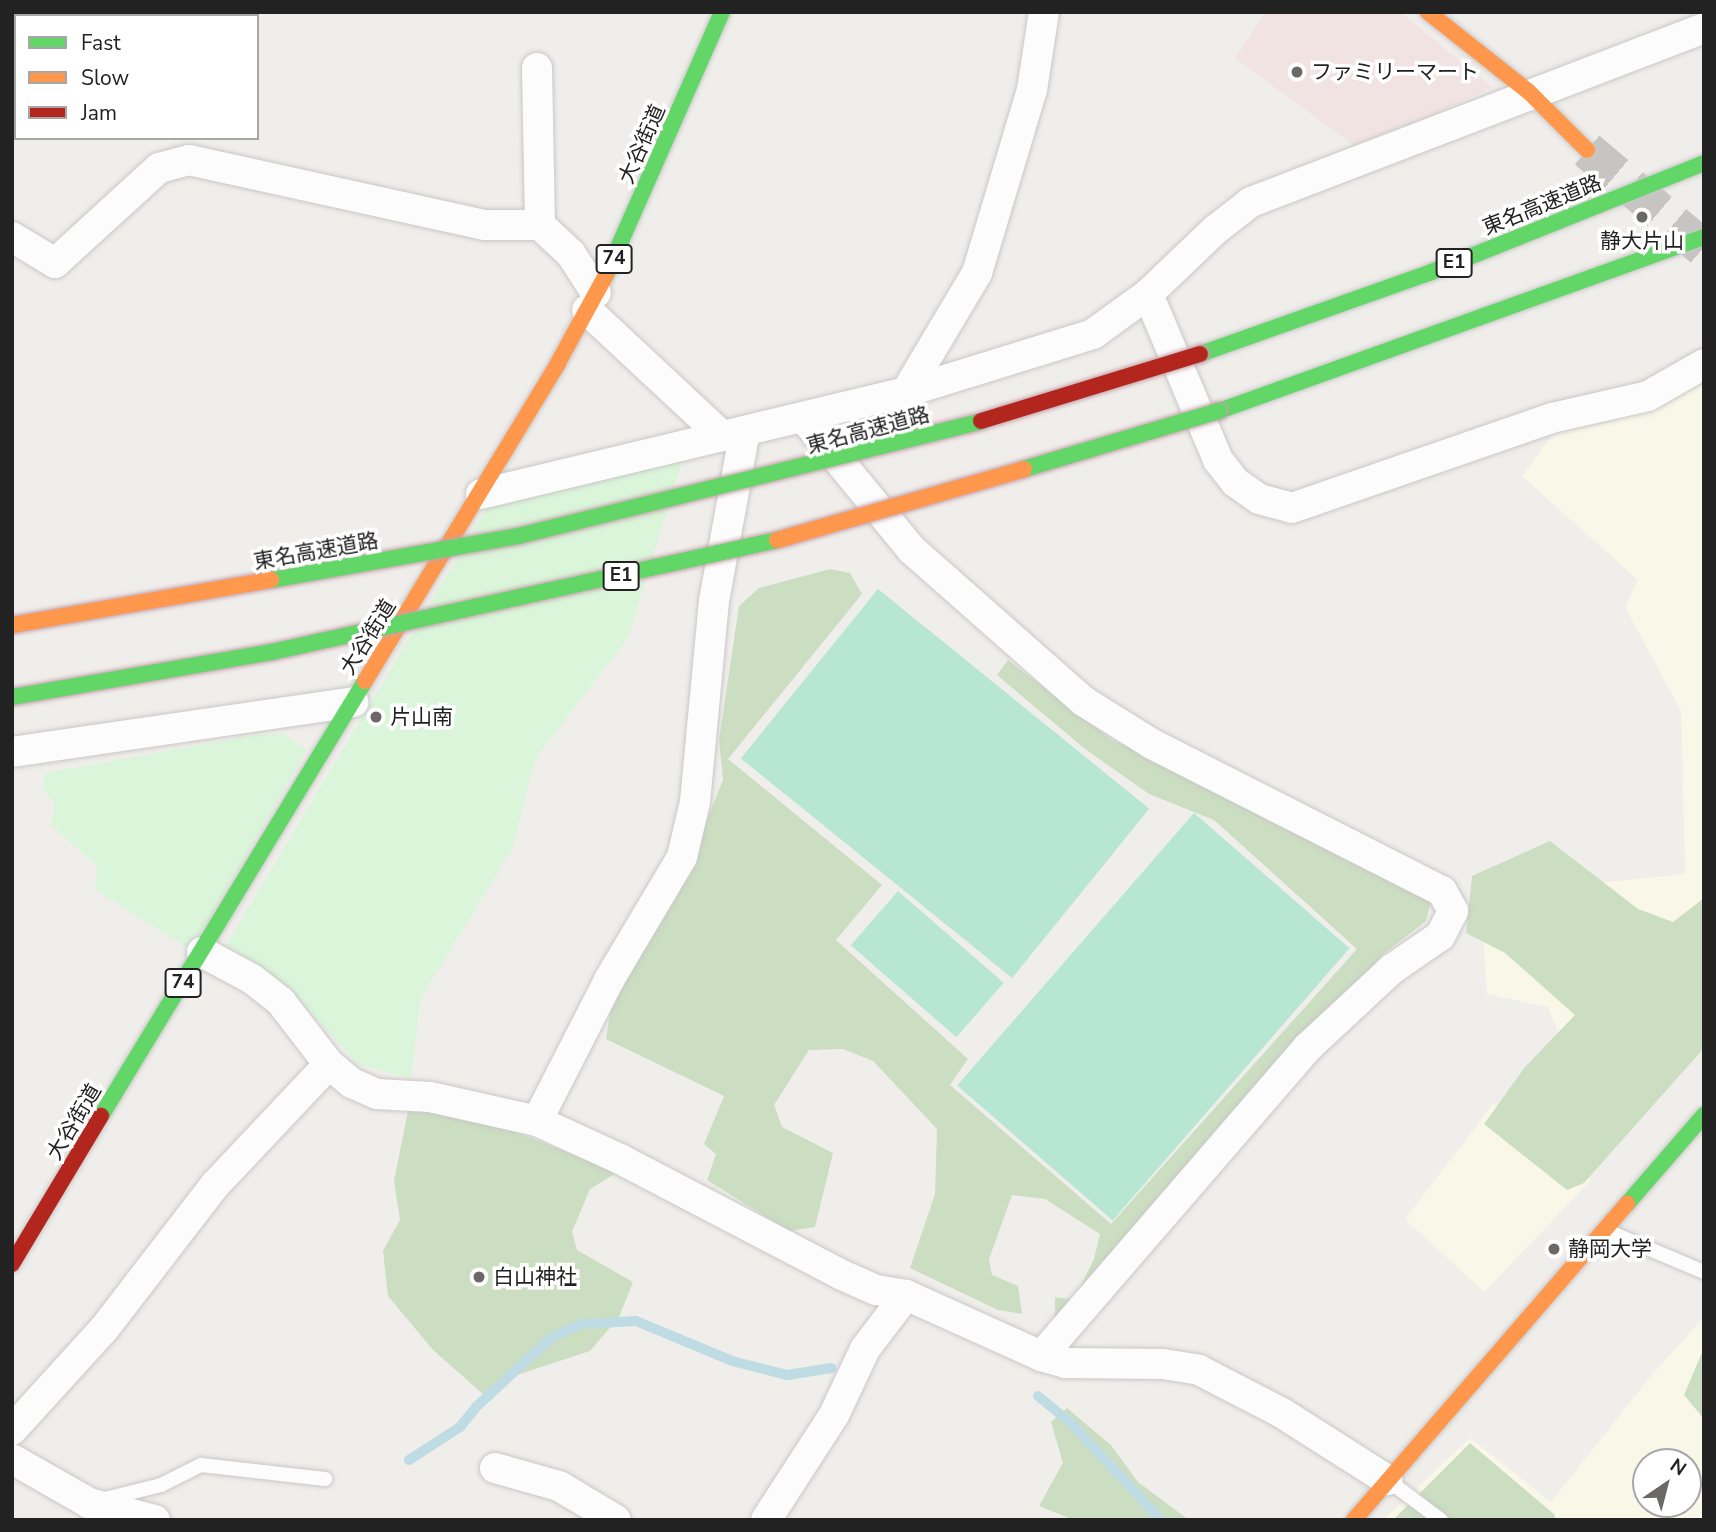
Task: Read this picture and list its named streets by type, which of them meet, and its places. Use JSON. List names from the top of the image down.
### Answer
{
  "streets": {
    "main road": [
      "大谷街道",
      "東名高速道路",
      "74",
      "E1"
    ]
  },
  "places": [
    "ファミリーマート",
    "静大片山",
    "片山南",
    "静岡大学",
    "白山神社"
  ],
  "legend": ["Fast", "Slow", "Jam"],
  "north": "top right"
}
